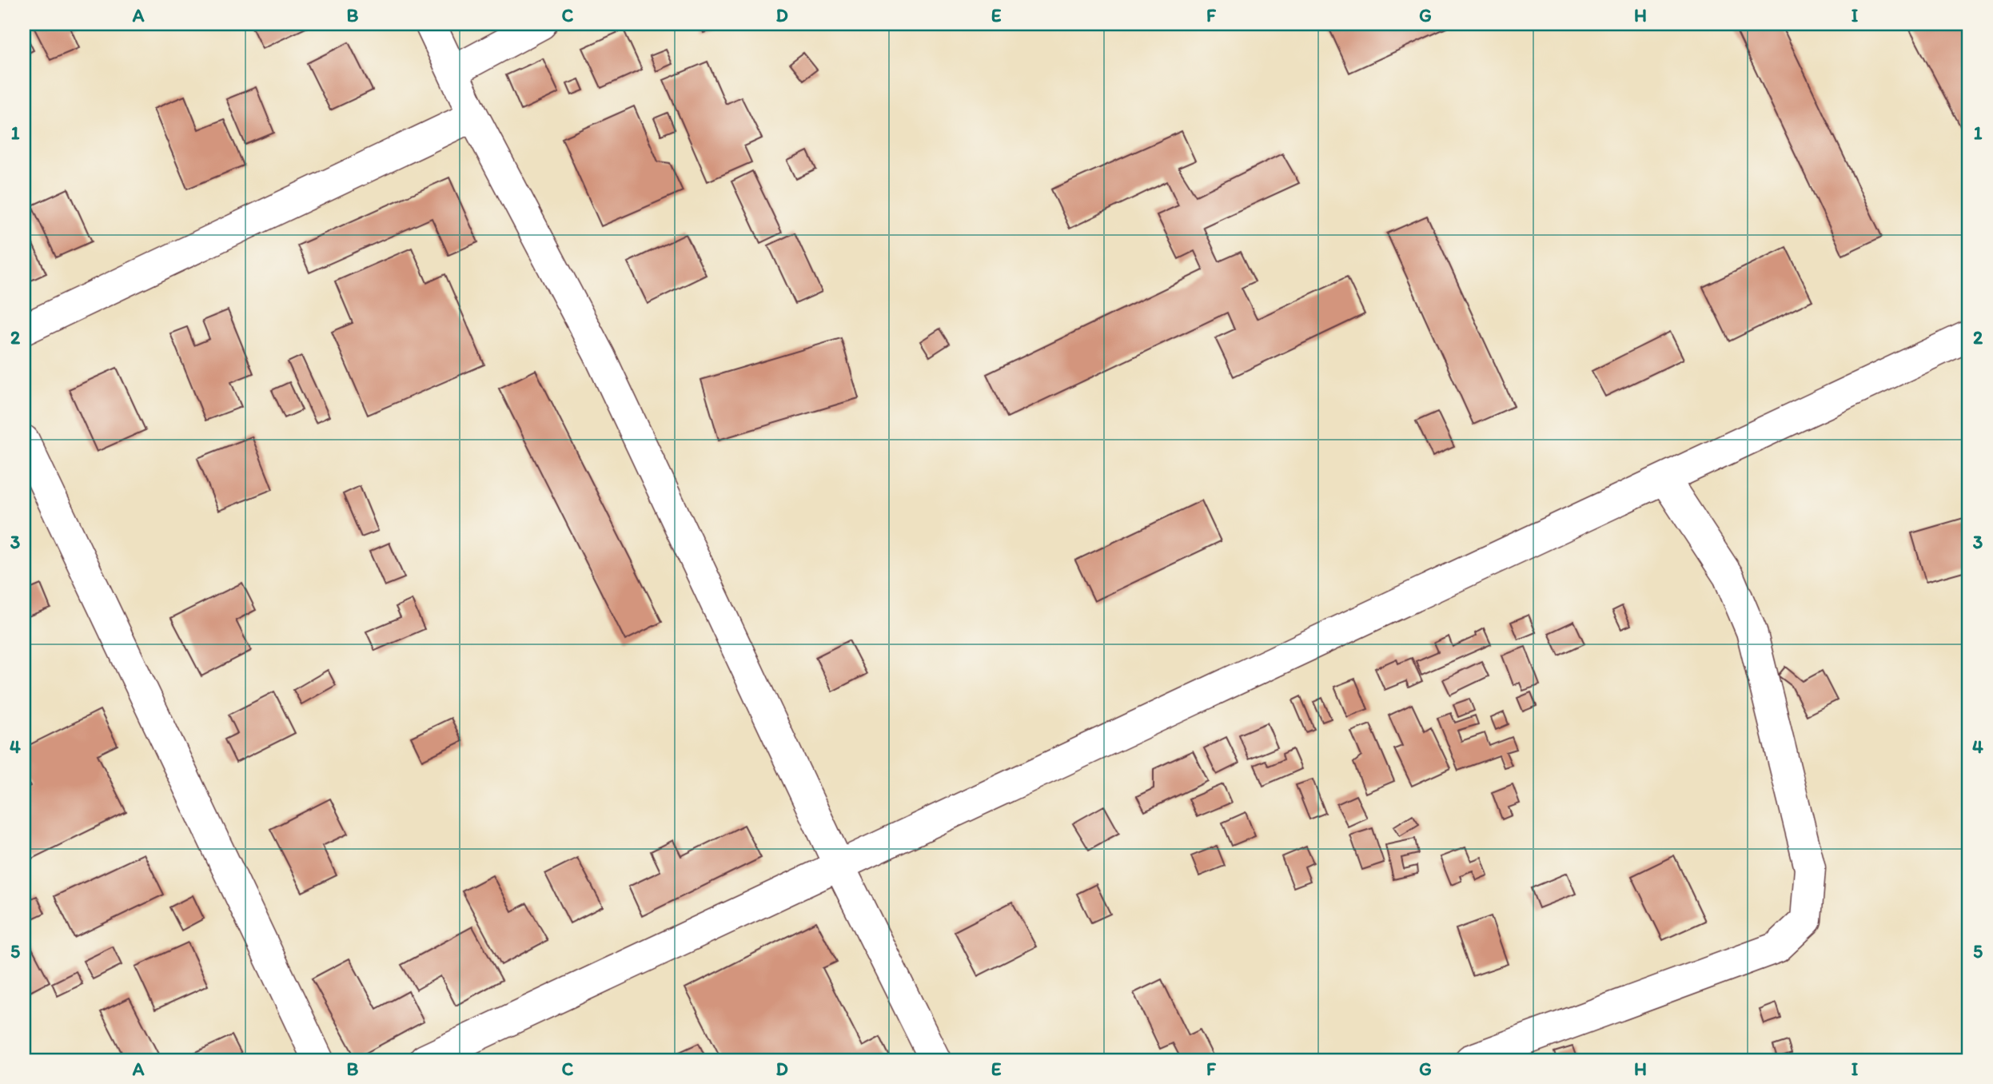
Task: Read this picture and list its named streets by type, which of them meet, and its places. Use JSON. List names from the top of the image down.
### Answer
{
  "grid": {
    "columns": [
      "A",
      "B",
      "C",
      "D",
      "E",
      "F",
      "G",
      "H",
      "I"
    ],
    "rows": [
      "1",
      "2",
      "3",
      "4",
      "5"
    ]
  }
}
